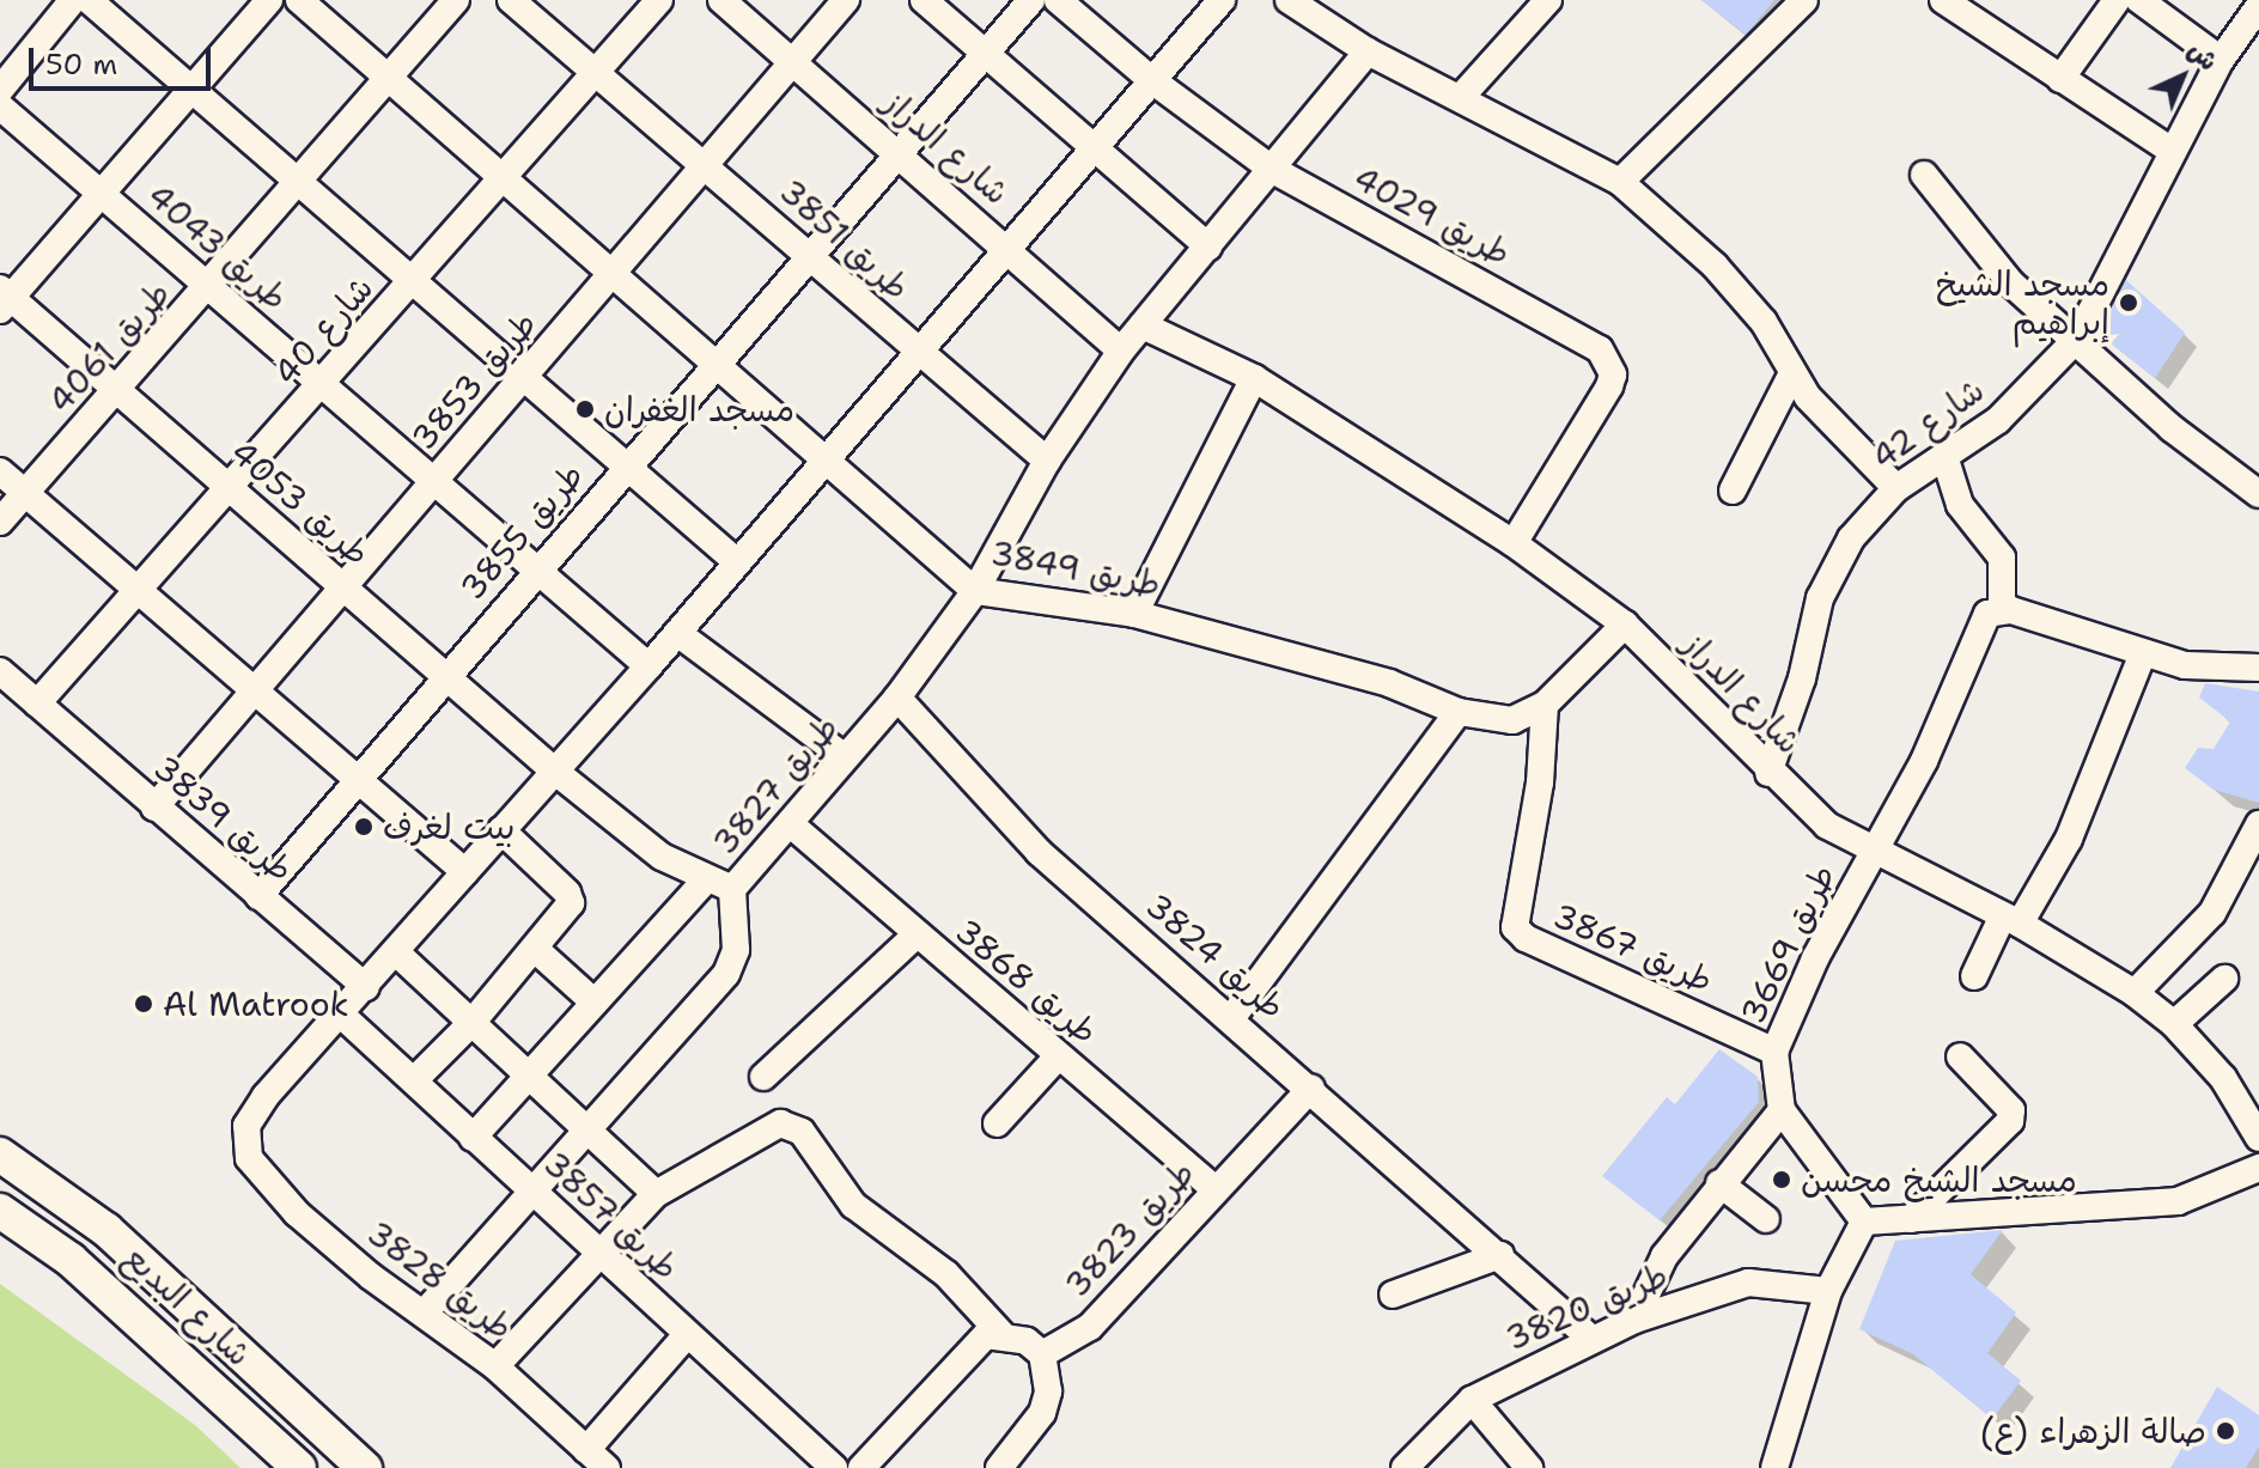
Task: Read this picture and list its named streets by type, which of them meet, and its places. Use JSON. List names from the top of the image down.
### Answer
{
  "streets": {
    "main road": ["شارع البديع"],
    "street": [
      "شارع الدراز",
      "طريق 4029",
      "طريق 3851",
      "طريق 4043",
      "شارع 40",
      "طريق 4061",
      "طريق 3853",
      "شارع 42",
      "طريق 4053",
      "طريق 3855",
      "طريق 3849",
      "طريق 3827",
      "طريق 3839",
      "طريق 3669",
      "طريق 3867",
      "طريق 3824",
      "طريق 3868",
      "طريق 3857",
      "طريق 3823",
      "طريق 3828",
      "طريق 3820"
    ]
  },
  "crossings": [
    ["شارع الدراز", "طريق 4029"],
    ["شارع الدراز", "طريق 3853"],
    ["شارع الدراز", "شارع 42"],
    ["شارع الدراز", "طريق 3855"],
    ["شارع الدراز", "طريق 3849"],
    ["شارع الدراز", "طريق 3827"],
    ["شارع الدراز", "طريق 3669"],
    ["طريق 4029", "طريق 3827"],
    ["طريق 3851", "شارع 40"],
    ["طريق 3851", "طريق 3853"],
    ["طريق 3851", "طريق 3855"],
    ["طريق 3851", "طريق 3827"],
    ["طريق 4043", "شارع 40"],
    ["طريق 4043", "طريق 4061"],
    ["طريق 4043", "طريق 3853"],
    ["طريق 4043", "طريق 3855"],
    ["شارع 40", "طريق 4053"],
    ["شارع 40", "طريق 3849"],
    ["شارع 40", "طريق 3839"],
    ["طريق 4061", "طريق 4053"],
    ["طريق 4061", "طريق 3849"],
    ["طريق 3853", "طريق 4053"],
    ["طريق 3853", "طريق 3849"],
    ["طريق 3853", "طريق 3839"],
    ["طريق 4053", "طريق 3855"],
    ["طريق 4053", "طريق 3827"],
    ["طريق 3855", "طريق 3849"],
    ["طريق 3855", "طريق 3839"],
    ["طريق 3849", "طريق 3827"],
    ["طريق 3849", "طريق 3867"],
    ["طريق 3827", "طريق 3824"],
    ["طريق 3827", "طريق 3868"],
    ["طريق 3827", "طريق 3857"],
    ["طريق 3827", "طريق 3828"],
    ["طريق 3669", "طريق 3867"],
    ["طريق 3824", "طريق 3823"],
    ["طريق 3824", "طريق 3820"],
    ["طريق 3868", "طريق 3823"],
    ["طريق 3857", "طريق 3828"]
  ],
  "places": [
    "مسجد الشيخ إبراهيم",
    "مسجد الغفران",
    "بيت لغرف",
    "Al Matrook",
    "مسجد الشيخ محسن",
    "(ع) صالة الزهراء"
  ],
  "scale_bar": "50 m",
  "north": "top right"
}
